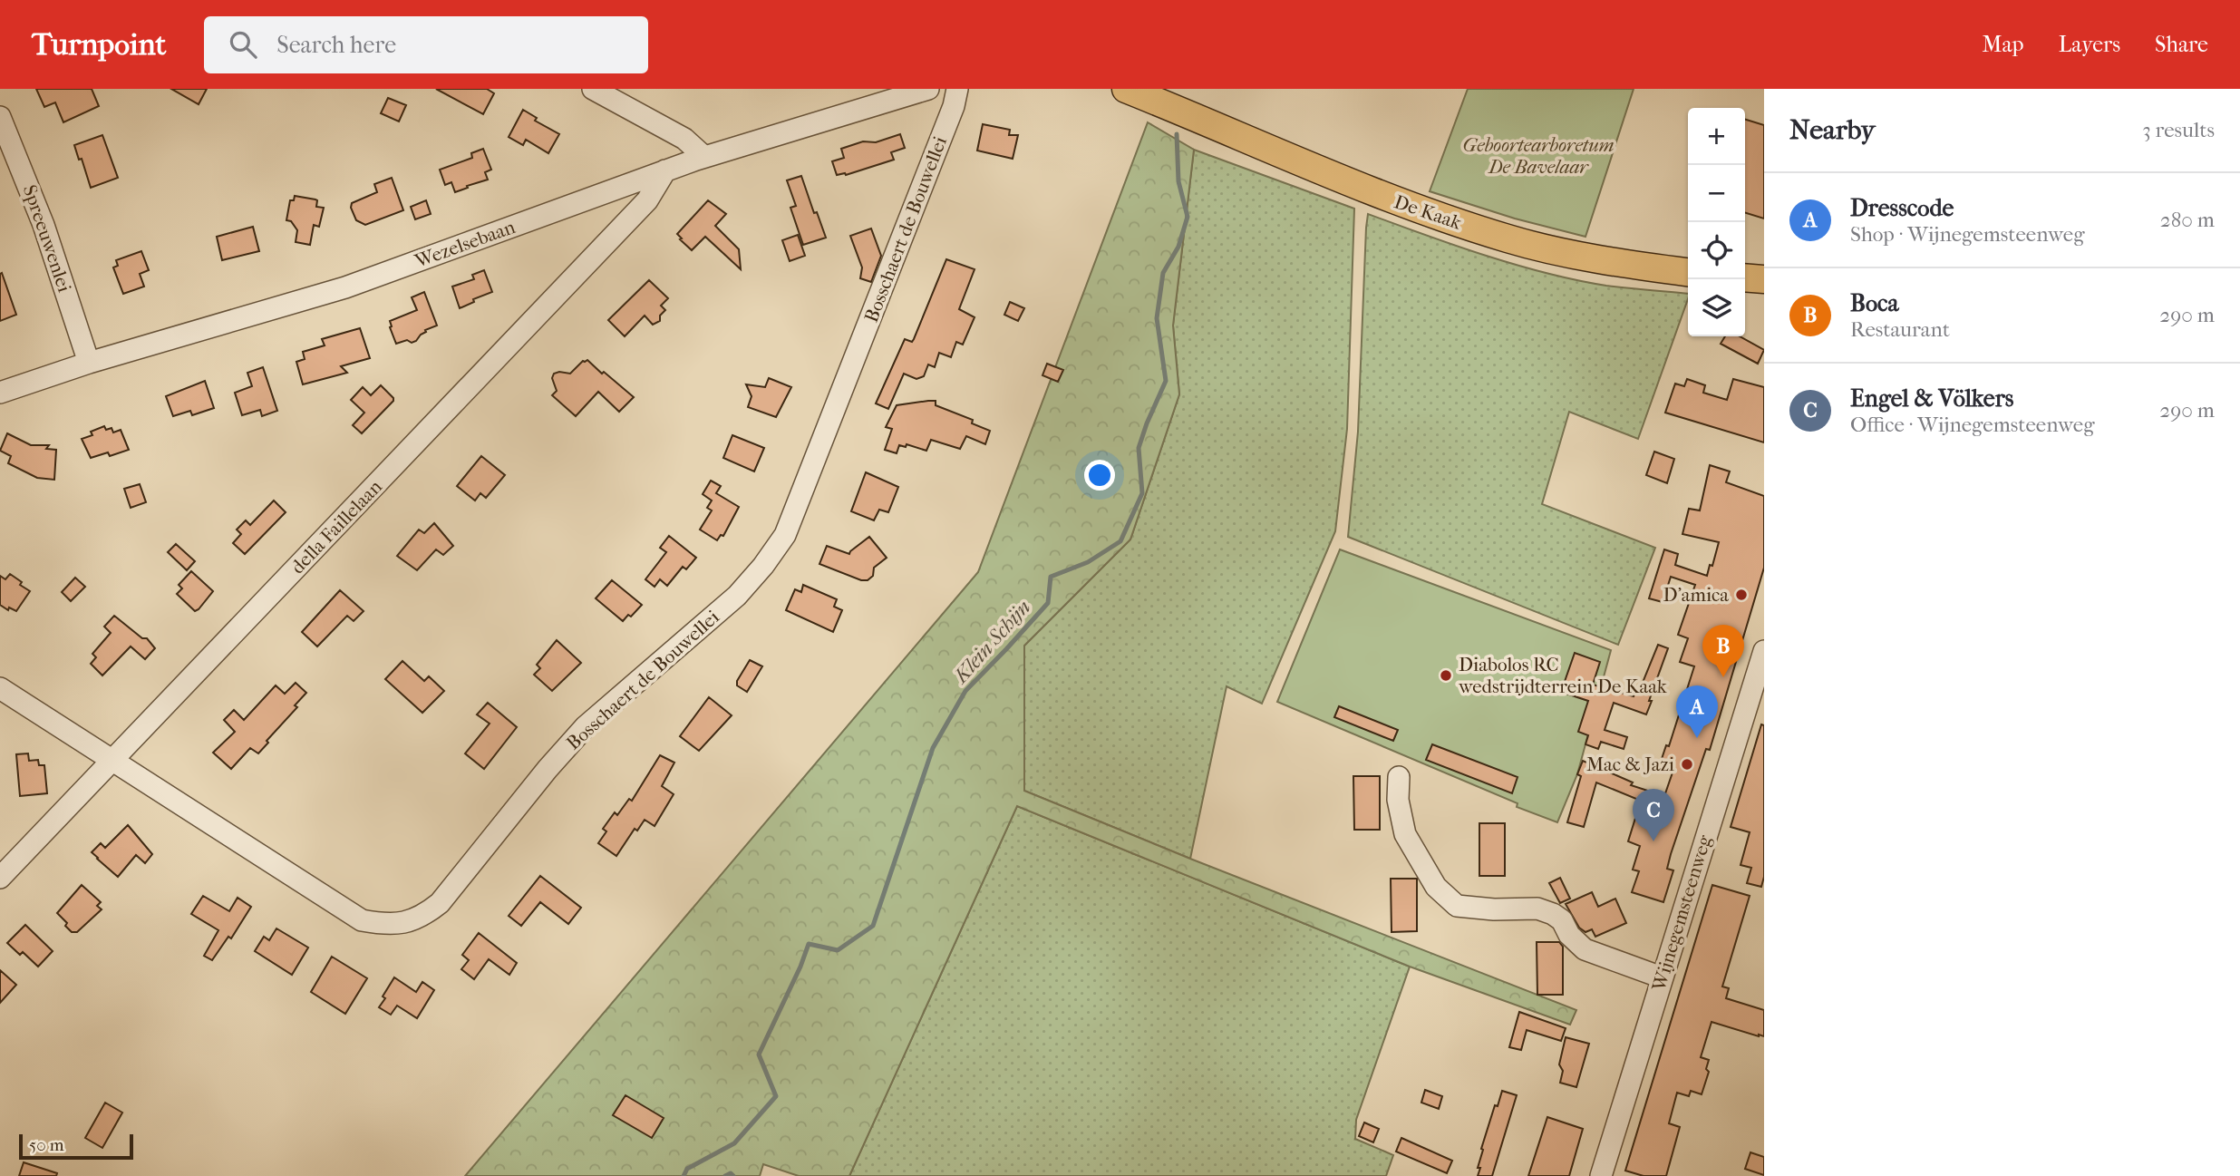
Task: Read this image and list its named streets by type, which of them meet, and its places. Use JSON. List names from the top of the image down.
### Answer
{
  "streets": {
    "main road": ["De Kaak"],
    "street": [
      "Bosschaert de Bouwellei",
      "Spreeuwenlei",
      "Wezelsebaan",
      "della Faillelaan",
      "Wijnegemsteenweg"
    ]
  },
  "crossings": [
    ["Bosschaert de Bouwellei", "della Faillelaan"],
    ["Spreeuwenlei", "Wezelsebaan"],
    ["Wezelsebaan", "della Faillelaan"]
  ],
  "water": ["Klein Schijn"],
  "parks": ["Geboortearboretum De Bavelaar"],
  "places": ["D'amica", "Diabolos RC wedstrijdterrein De Kaak", "Mac & Jazi"],
  "scale_bar": "50 m",
  "page": {
    "header": "Turnpoint",
    "search": "Search here",
    "nav": ["Map", "Layers", "Share"],
    "heading": ["Nearby", "3 results"],
    "map_buttons": ["+", "−"],
    "list": [
      {
        "mark": "A",
        "name": "Dresscode",
        "note": "Shop · Wijnegemsteenweg",
        "value": "280 m"
      },
      {
        "mark": "B",
        "name": "Boca",
        "note": "Restaurant",
        "value": "290 m"
      },
      {
        "mark": "C",
        "name": "Engel & Völkers",
        "note": "Office · Wijnegemsteenweg",
        "value": "290 m"
      }
    ],
    "pins": ["B", "A", "C"],
    "scale": "50 m"
  }
}
